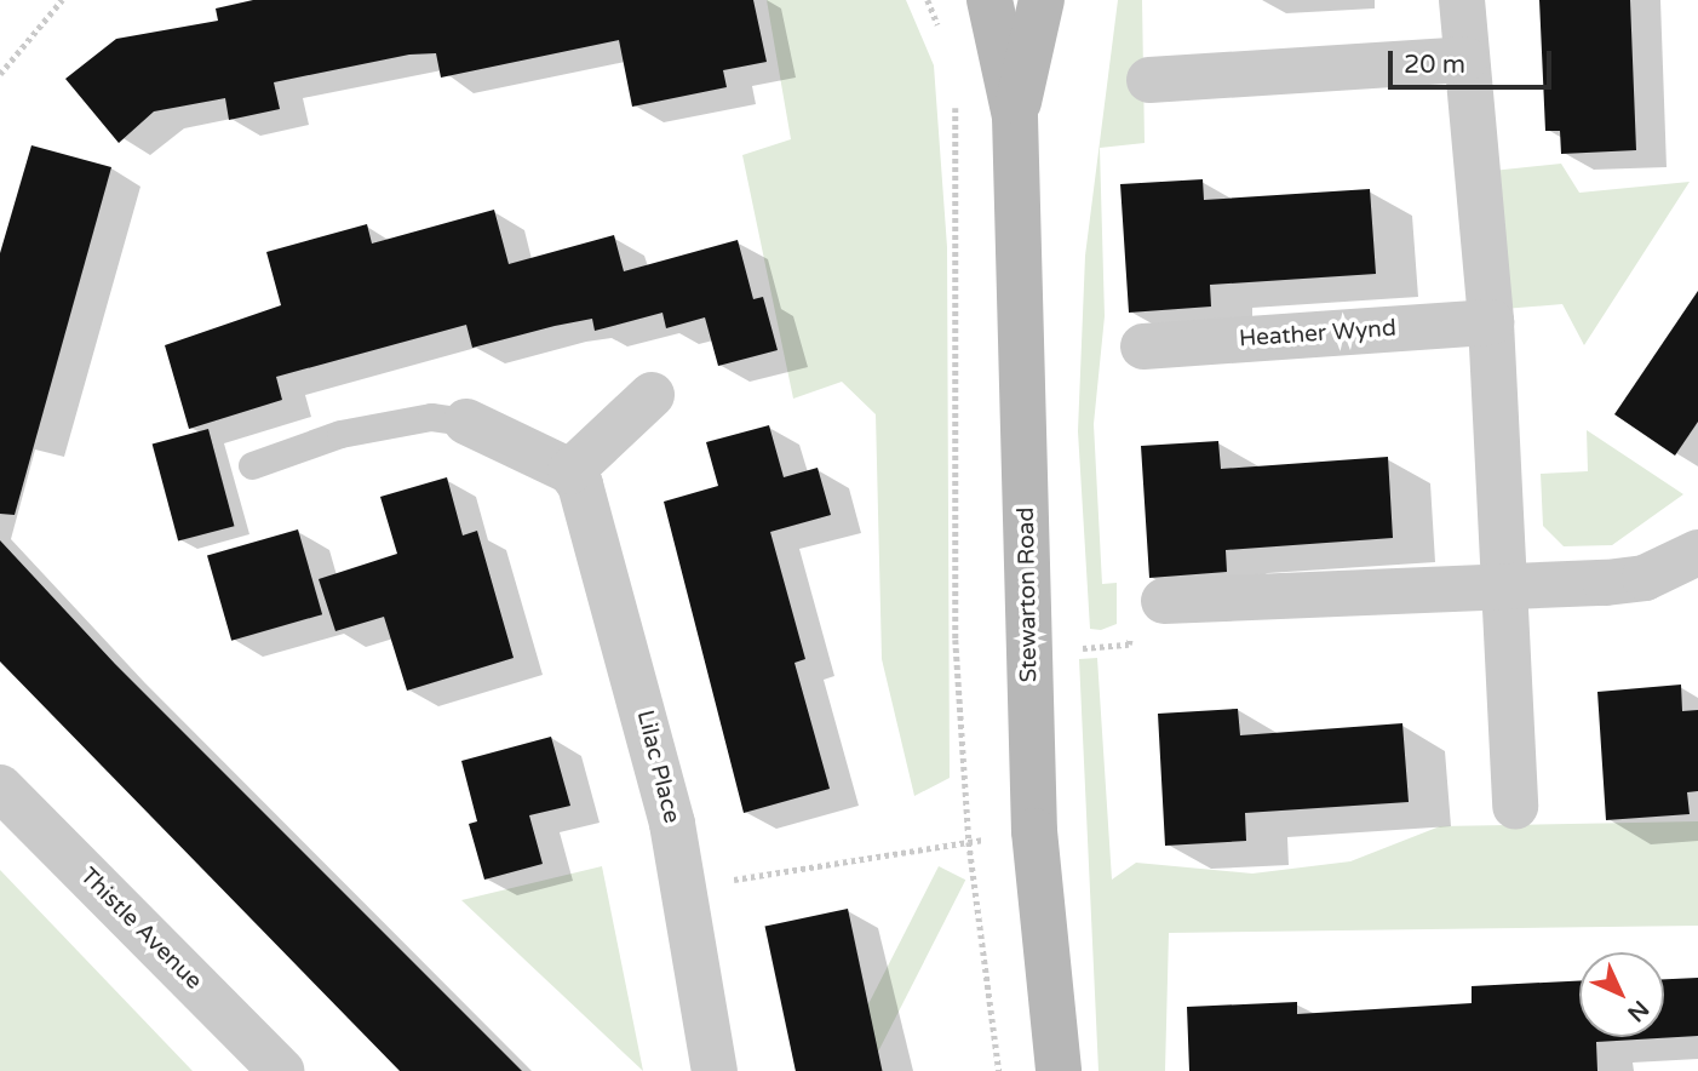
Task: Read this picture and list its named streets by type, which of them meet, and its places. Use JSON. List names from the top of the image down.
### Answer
{
  "streets": {
    "main road": ["Stewarton Road"],
    "street": ["Heather Wynd", "Lilac Place", "Thistle Avenue"]
  },
  "scale_bar": "20 m",
  "north": "bottom right"
}
